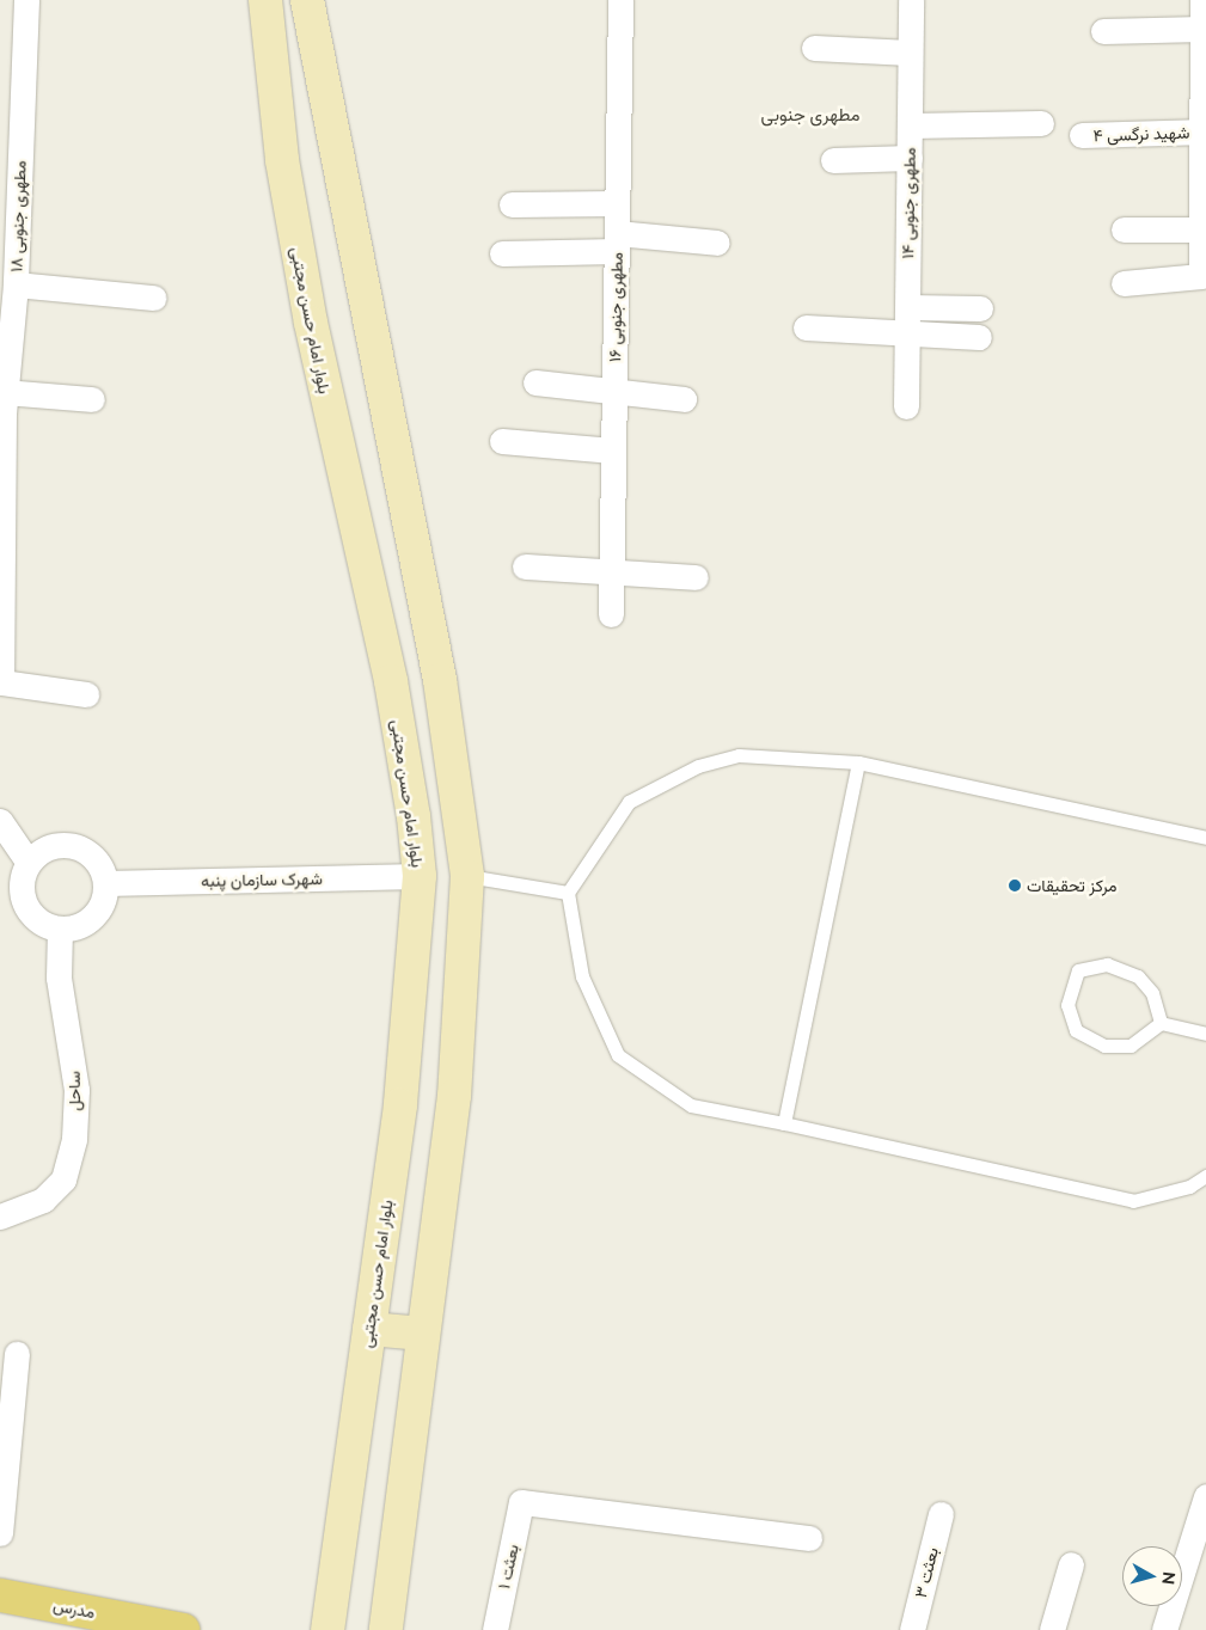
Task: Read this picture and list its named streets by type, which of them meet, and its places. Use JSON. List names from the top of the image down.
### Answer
{
  "streets": {
    "main road": ["بلوار امام حسن مجتبی", "مدرس"],
    "street": [
      "۴ شهید نرگسی",
      "۱۴ مطهری جنوبی",
      "۱۸ مطهری جنوبی",
      "۱۶ مطهری جنوبی",
      "شهرک سازمان پنبه",
      "ساحل",
      "۱ بعثت",
      "۳ بعثت"
    ]
  },
  "crossings": [
    ["بلوار امام حسن مجتبی", "شهرک سازمان پنبه"],
    ["شهرک سازمان پنبه", "ساحل"]
  ],
  "districts": ["مطهری جنوبی"],
  "places": ["مرکز تحقیقات"],
  "north": "right"
}
